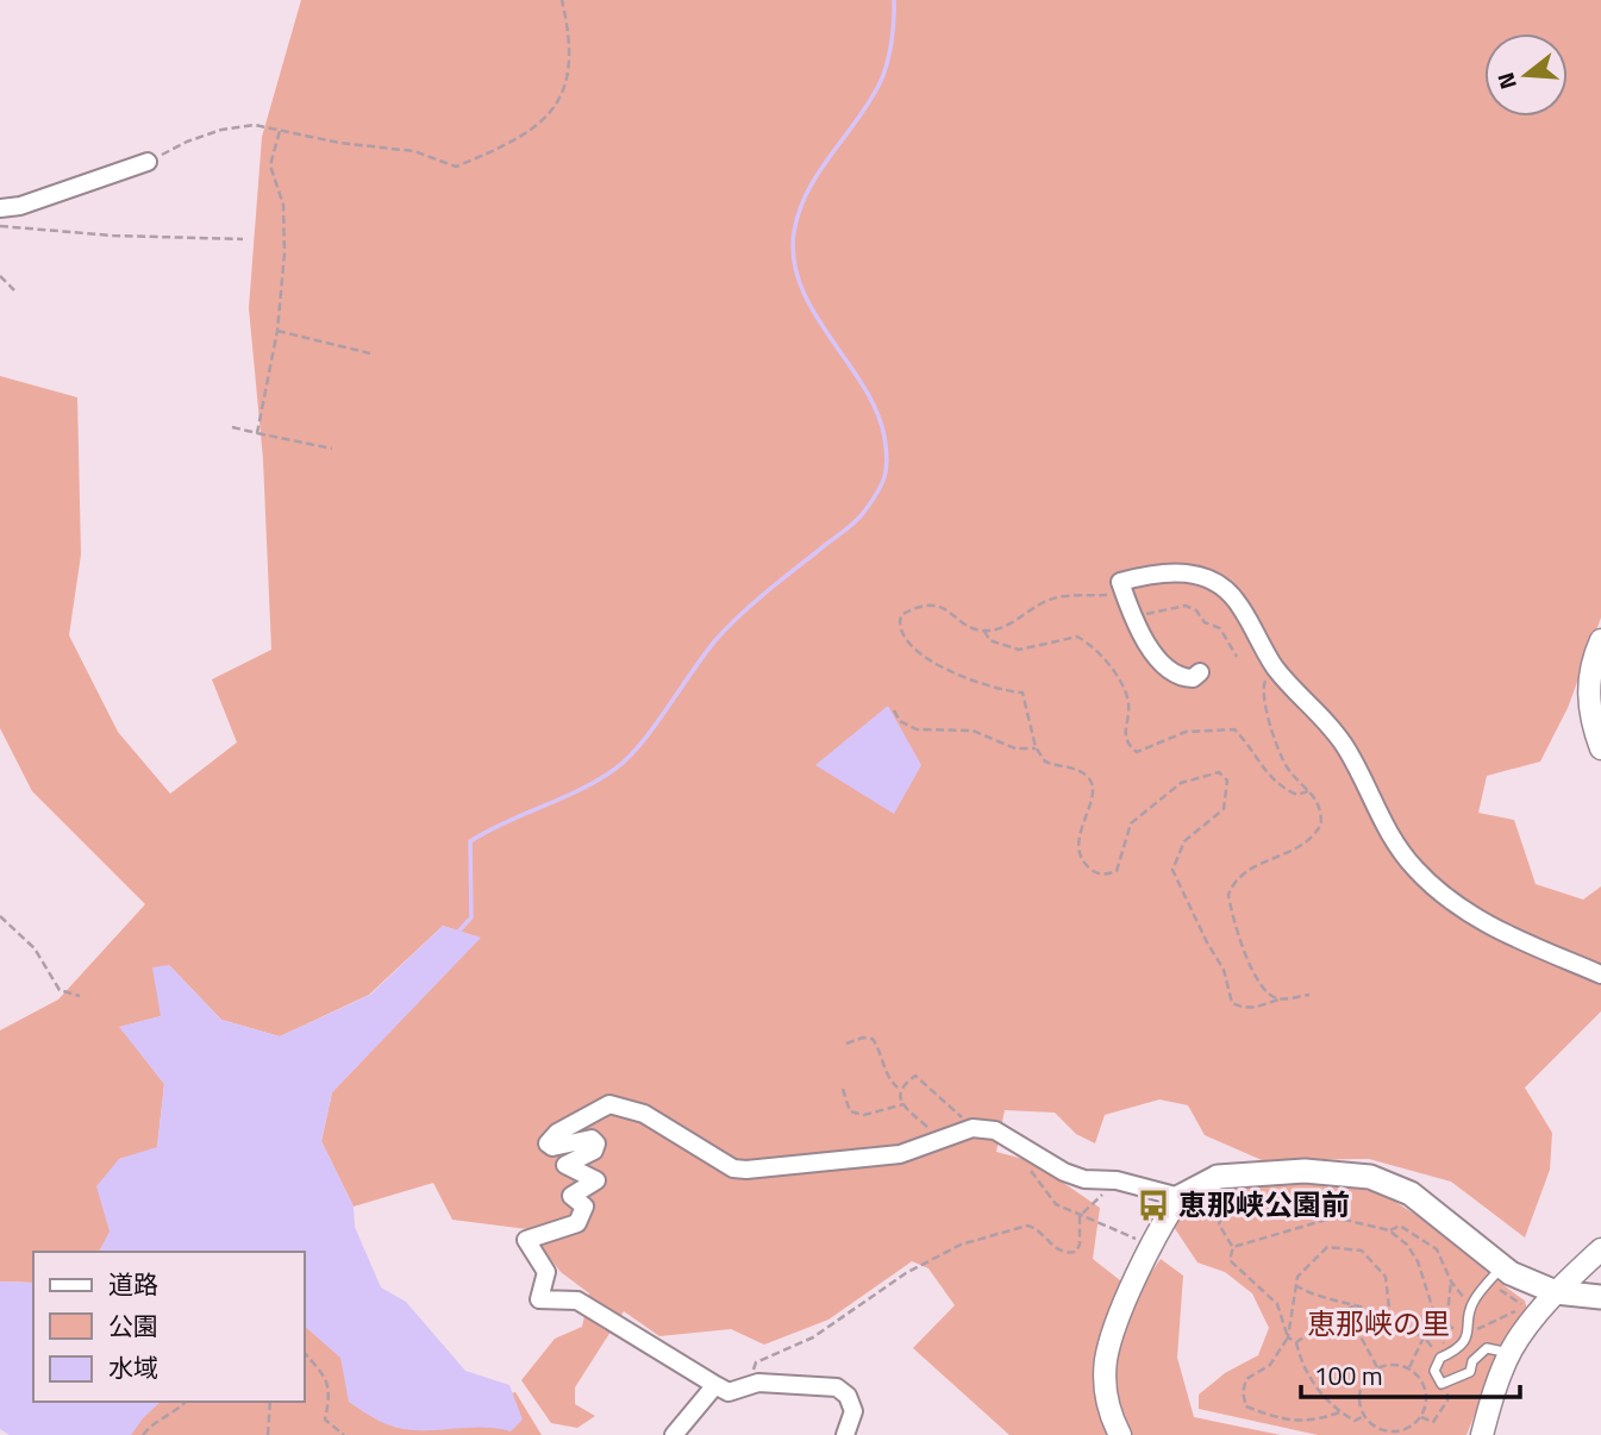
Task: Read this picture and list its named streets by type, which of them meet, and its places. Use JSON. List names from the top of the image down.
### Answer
{
  "parks": ["恵那峡の里"],
  "places": {
    "bus stop": ["恵那峡公園前"]
  },
  "legend": ["道路", "公園", "水域"],
  "scale_bar": "100 m",
  "north": "left"
}
